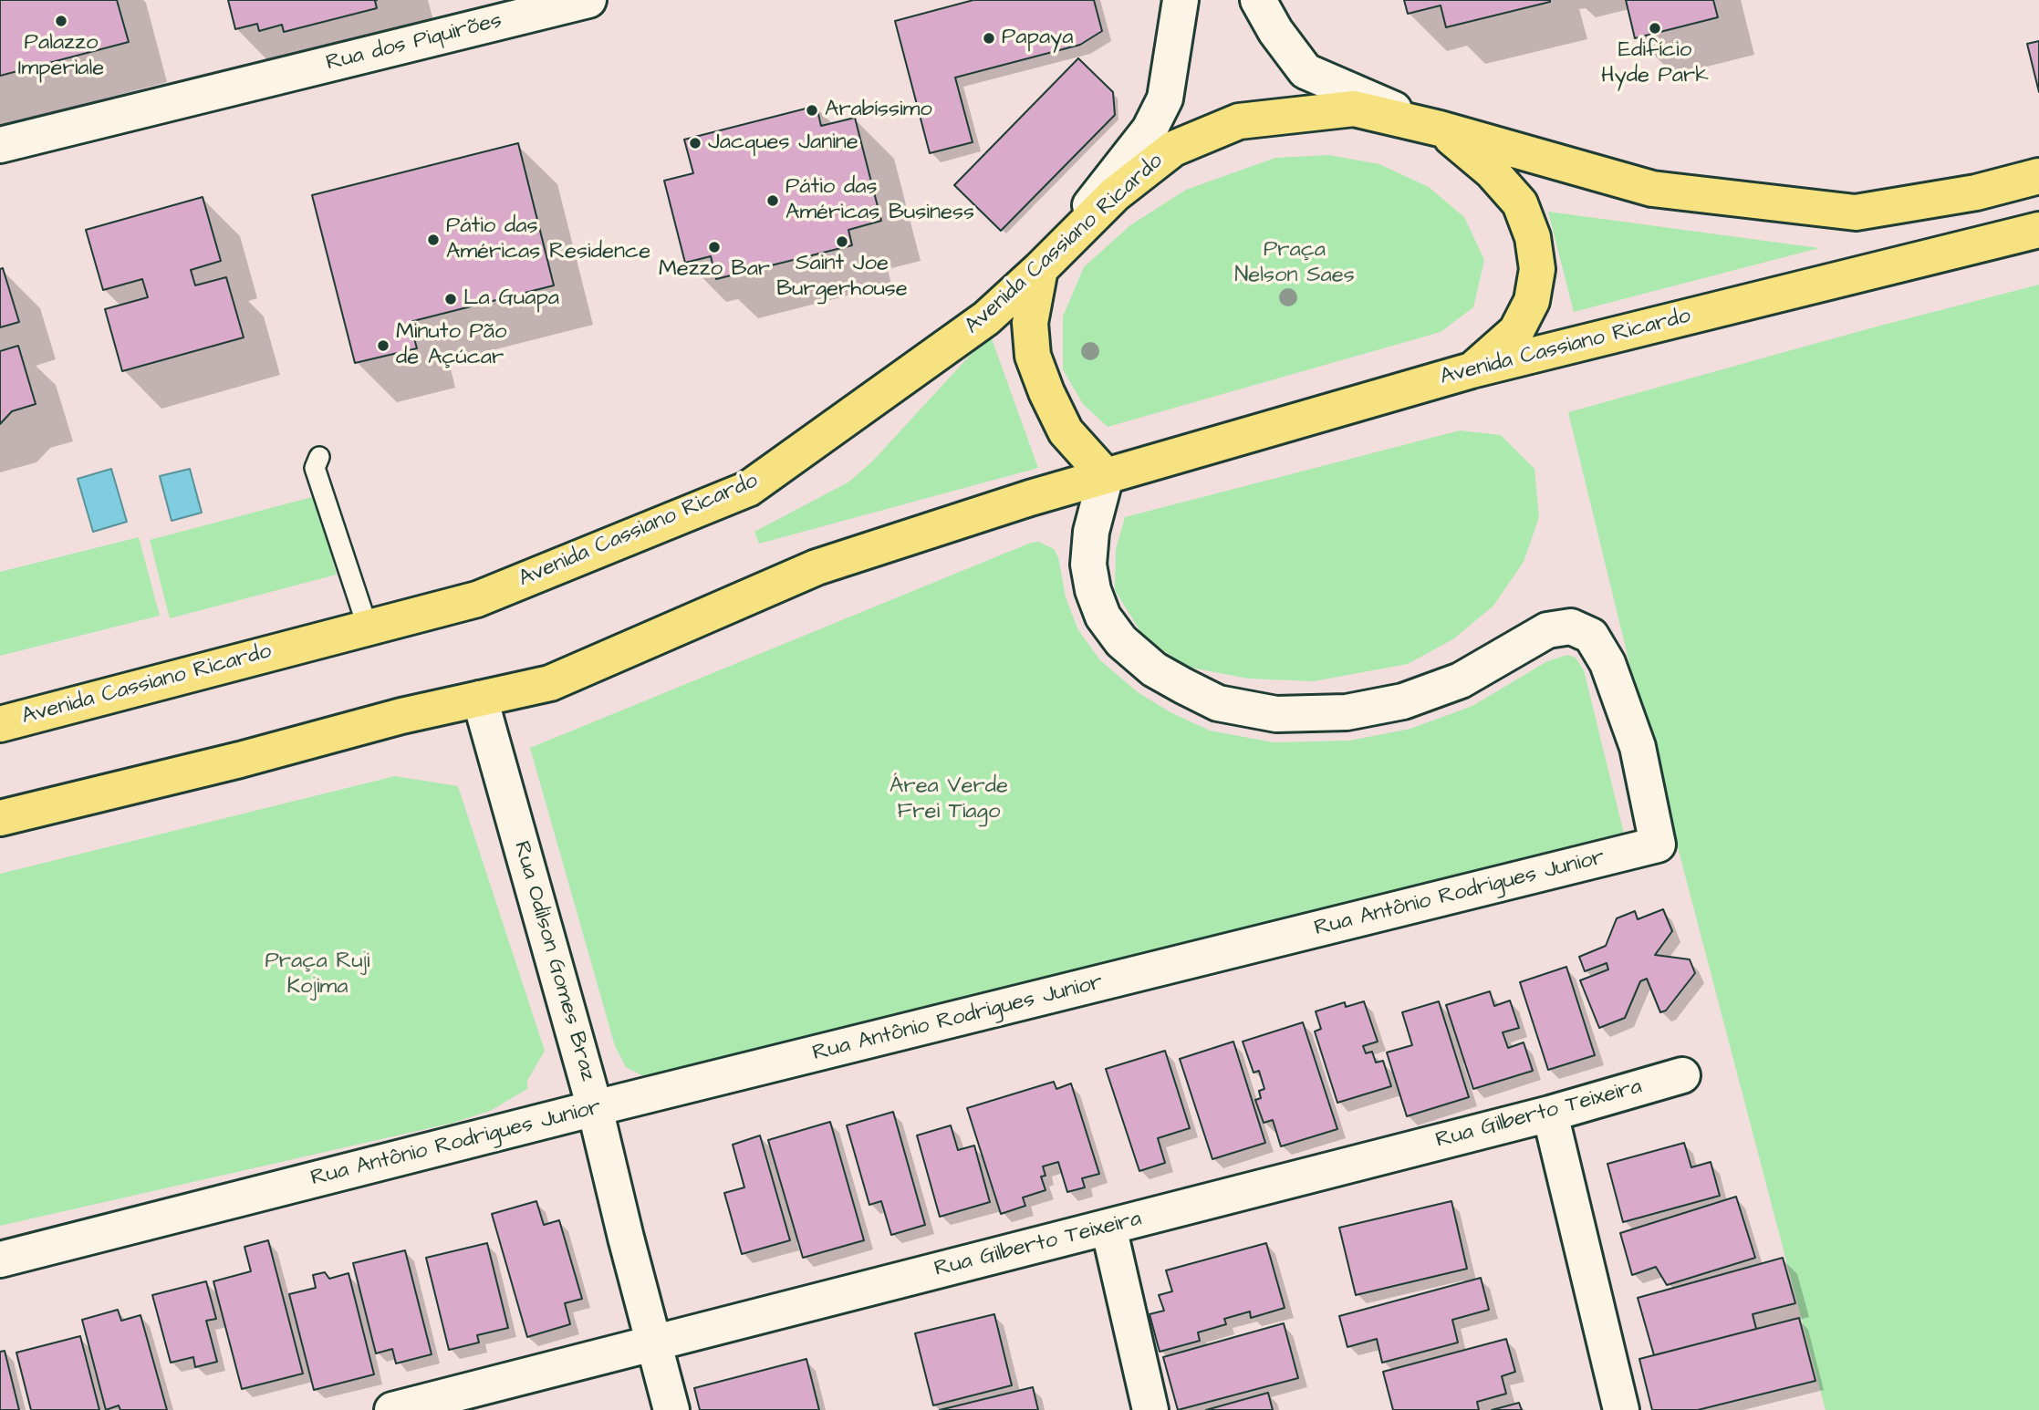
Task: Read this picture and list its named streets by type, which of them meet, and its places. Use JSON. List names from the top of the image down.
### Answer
{
  "streets": {
    "main road": ["Avenida Cassiano Ricardo"],
    "street": [
      "Rua dos Piquirões",
      "Rua Antônio Rodrigues Junior",
      "Rua Odilson Gomes Braz",
      "Rua Gilberto Teixeira"
    ]
  },
  "crossings": [
    ["Avenida Cassiano Ricardo", "Rua Antônio Rodrigues Junior"],
    ["Avenida Cassiano Ricardo", "Rua Odilson Gomes Braz"],
    ["Rua Antônio Rodrigues Junior", "Rua Odilson Gomes Braz"],
    ["Rua Odilson Gomes Braz", "Rua Gilberto Teixeira"]
  ],
  "parks": ["Praça Nelson Saes", "Área Verde Frei Tiago", "Praça Ruji Kojima"],
  "places": [
    "Palazzo Imperiale",
    "Edifício Hyde Park",
    "Papaya",
    "Arabíssimo",
    "Jacques Janine",
    "Pátio das Américas Business",
    "Pátio das Américas Residence",
    "Saint Joe Burgerhouse",
    "Mezzo Bar",
    "La Guapa",
    "Minuto Pão de Açúcar"
  ]
}
